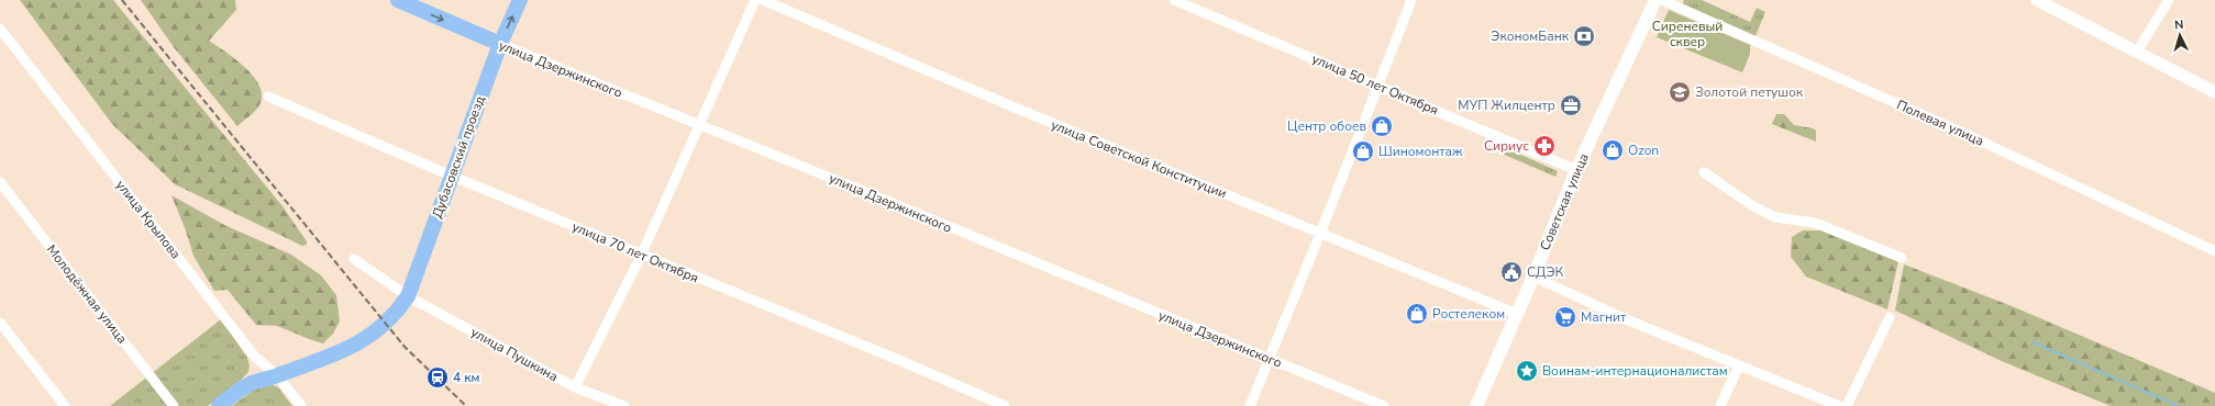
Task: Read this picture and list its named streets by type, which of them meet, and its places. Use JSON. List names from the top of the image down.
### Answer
{
  "streets": {
    "main road": ["улица Дзержинского", "Дубасовский проезд", "Советская улица"],
    "street": [
      "улица 50 лет Октября",
      "Полевая улица",
      "улица Советской Конституции",
      "улица Крылова",
      "улица 70 лет Октября",
      "Молодёжная улица",
      "улица Пушкина"
    ]
  },
  "crossings": [
    ["улица Дзержинского", "Дубасовский проезд"],
    ["улица 50 лет Октября", "Советская улица"],
    ["Дубасовский проезд", "улица Крылова"],
    ["Дубасовский проезд", "улица 70 лет Октября"],
    ["Дубасовский проезд", "улица Пушкина"],
    ["улица Советской Конституции", "Советская улица"]
  ],
  "parks": ["Сиреневый сквер"],
  "places": {
    "bank": ["ЭкономБанк"],
    "school or university": ["Золотой петушок"],
    "office": ["МУП Жилцентр"],
    "shop": [
      "Центр обоев",
      "Ozon",
      "Шиномонтаж",
      "Ростелеком"
    ],
    "pharmacy": ["Сириус"],
    "public building": ["СДЭК"],
    "supermarket": ["Магнит"],
    "place": ["Воинам-интернационалистам"],
    "station": ["4 км"]
  },
  "north": "top"
}
